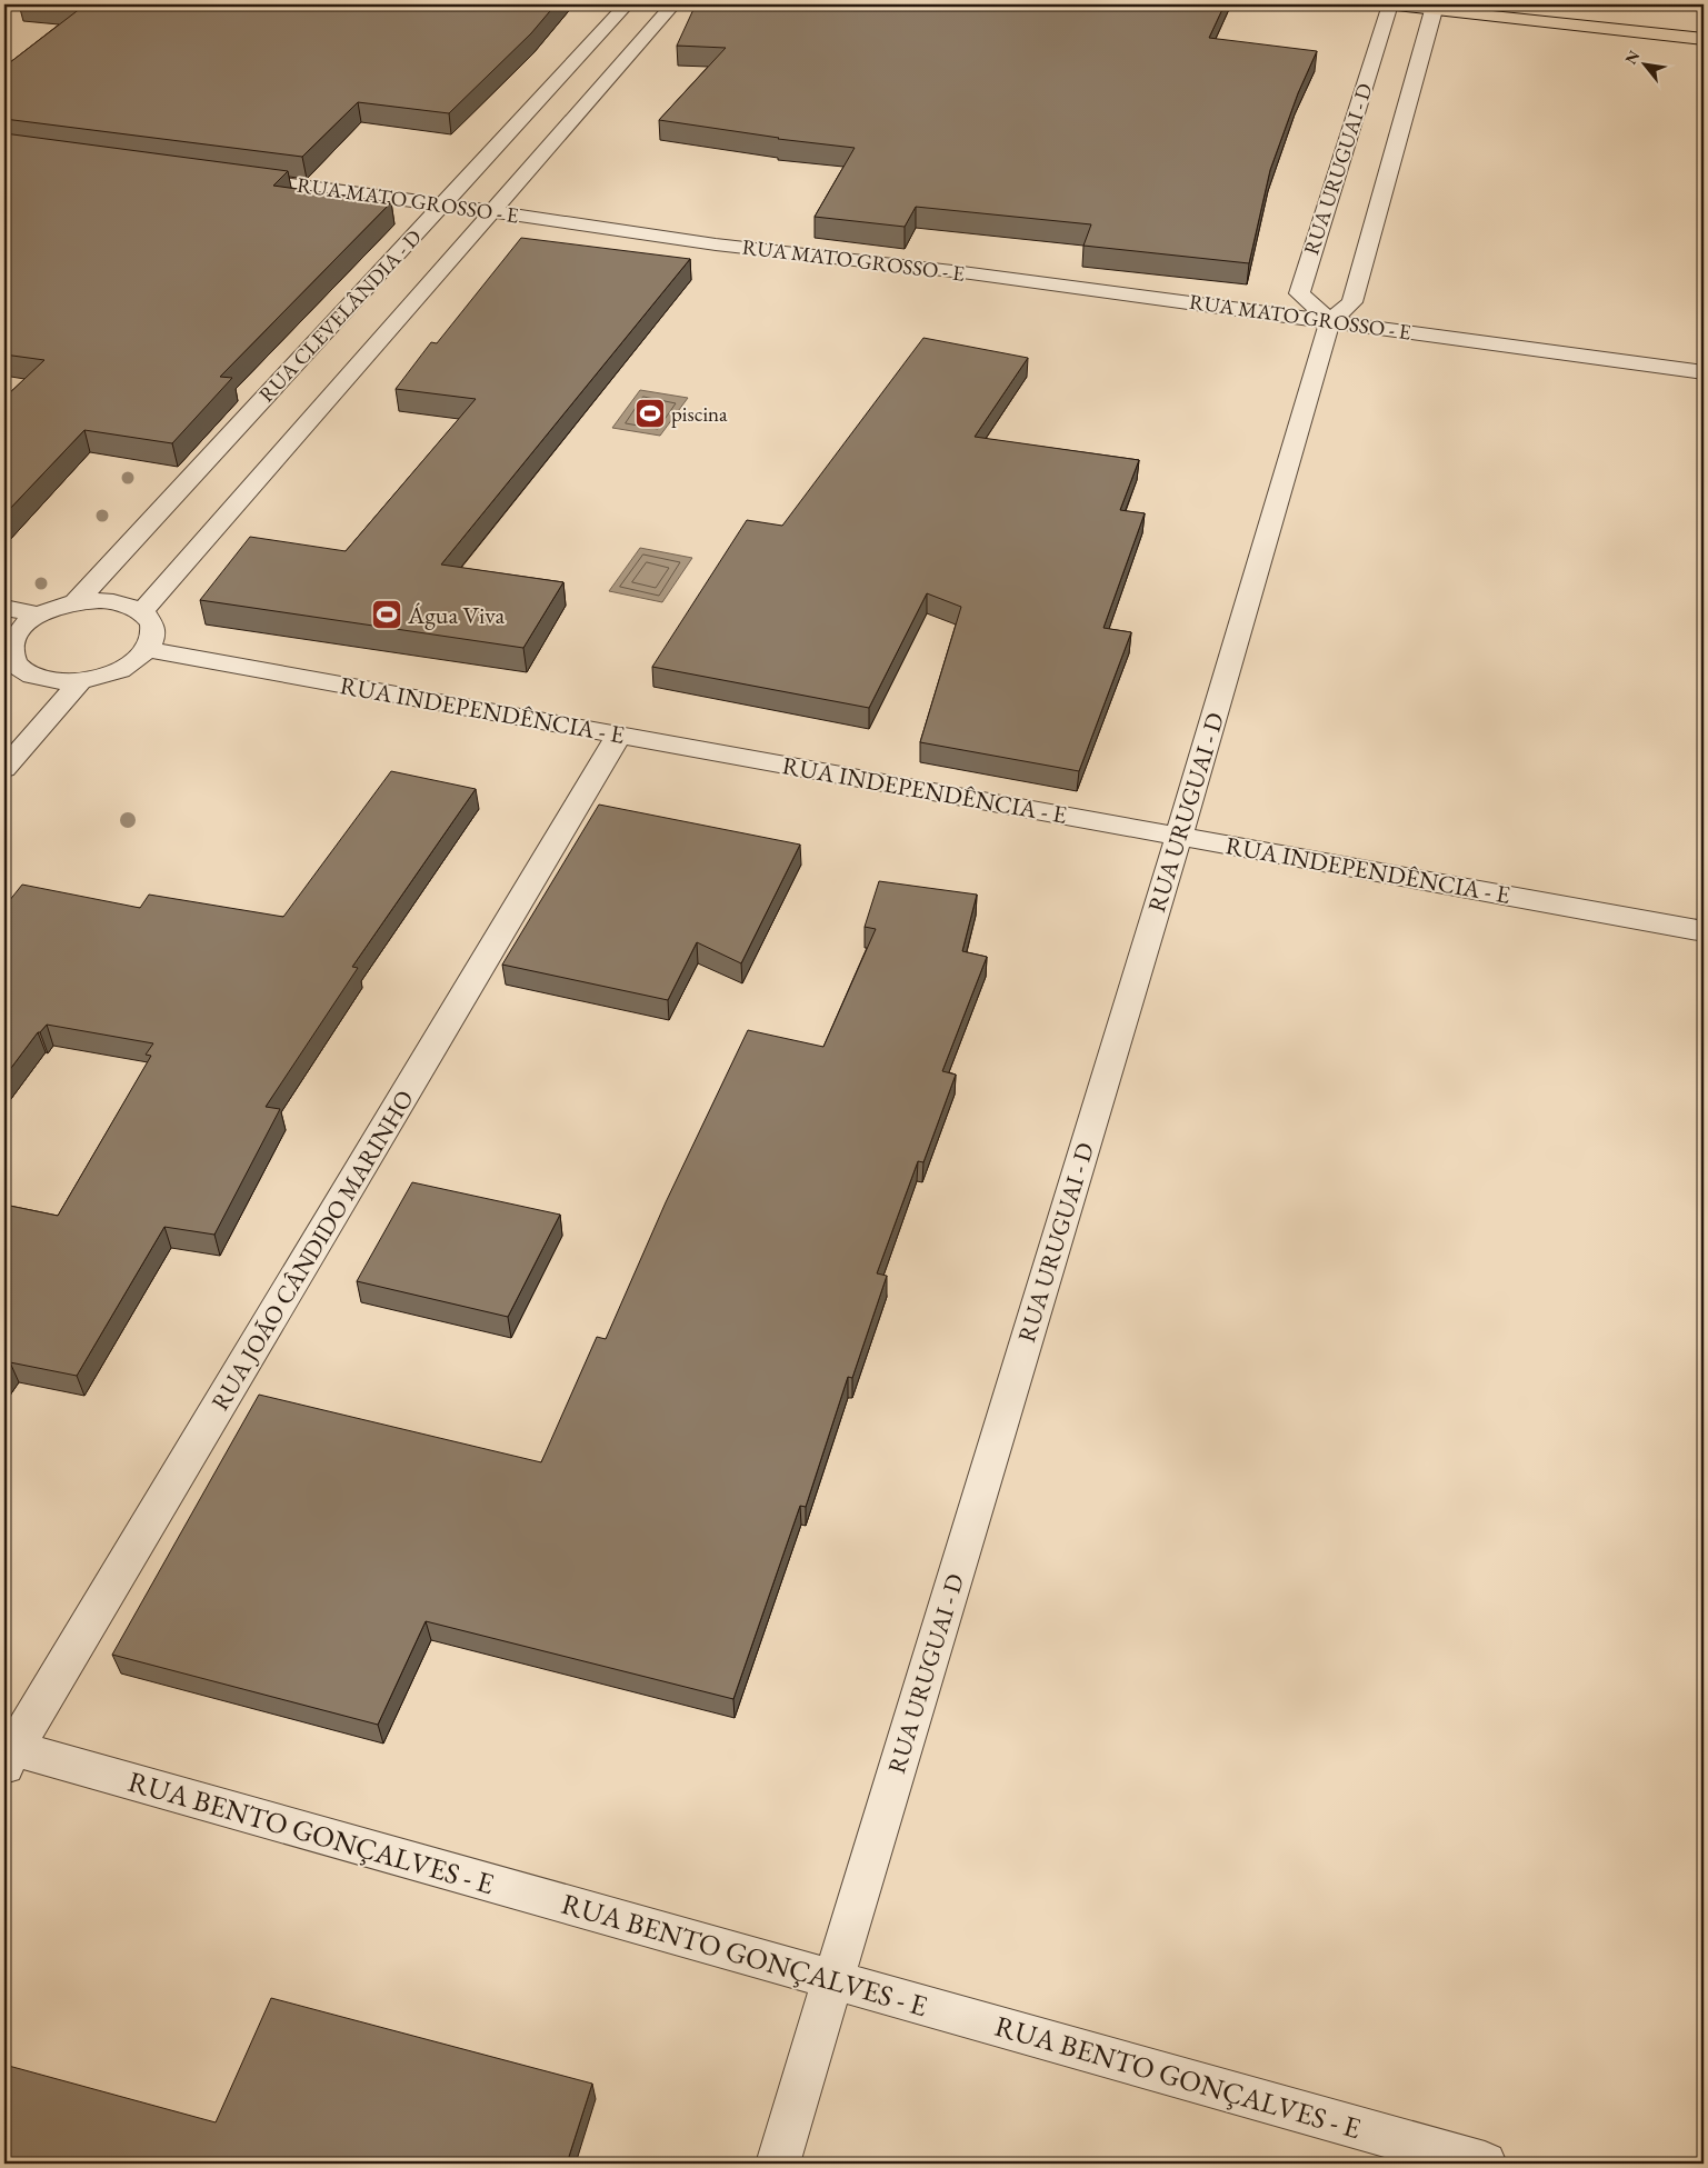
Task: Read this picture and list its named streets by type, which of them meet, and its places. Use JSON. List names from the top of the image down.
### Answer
{
  "streets": {
    "street": [
      "RUA URUGUAI - D",
      "RUA MATO GROSSO - E",
      "RUA CLEVELÂNDIA - D",
      "RUA INDEPENDÊNCIA - E",
      "RUA JOÃO CÂNDIDO MARINHO",
      "RUA BENTO GONÇALVES - E"
    ]
  },
  "crossings": [
    ["RUA URUGUAI - D", "RUA MATO GROSSO - E"],
    ["RUA URUGUAI - D", "RUA INDEPENDÊNCIA - E"],
    ["RUA URUGUAI - D", "RUA BENTO GONÇALVES - E"],
    ["RUA MATO GROSSO - E", "RUA CLEVELÂNDIA - D"],
    ["RUA INDEPENDÊNCIA - E", "RUA JOÃO CÂNDIDO MARINHO"],
    ["RUA JOÃO CÂNDIDO MARINHO", "RUA BENTO GONÇALVES - E"]
  ],
  "places": {
    "sports": ["piscina", "Água Viva"]
  },
  "north": "top left"
}
